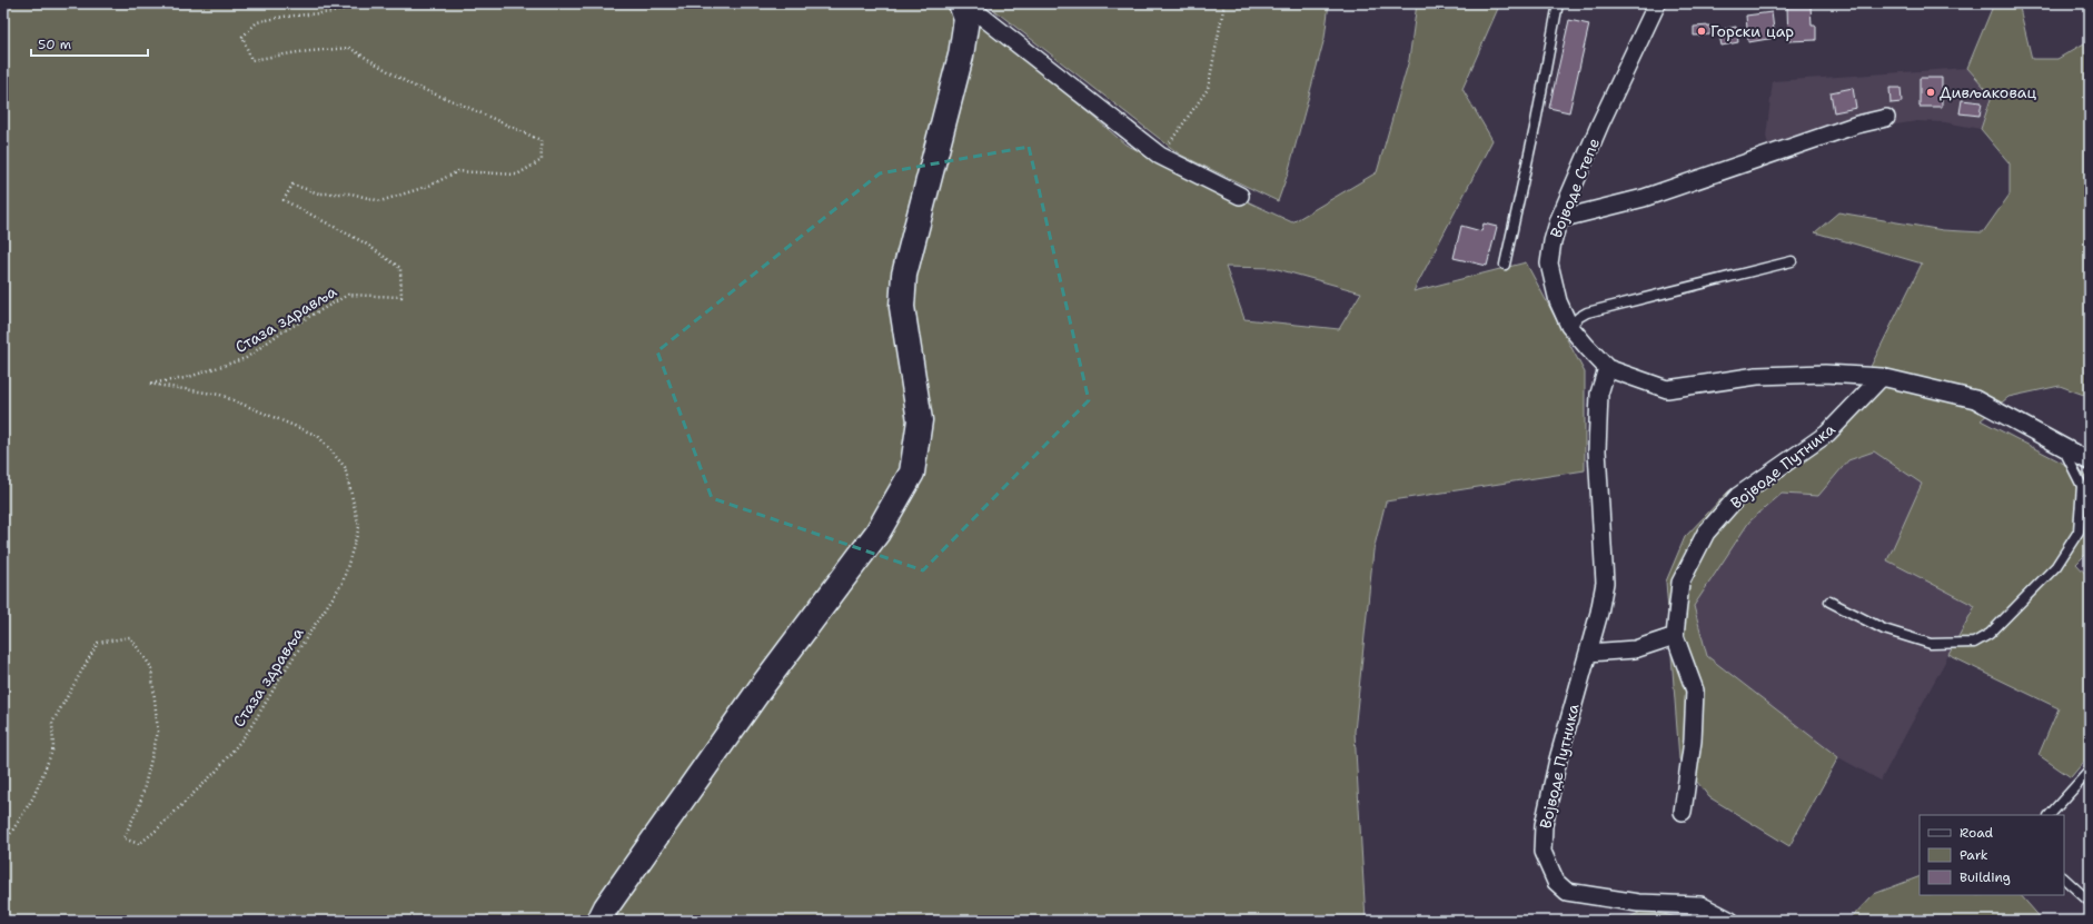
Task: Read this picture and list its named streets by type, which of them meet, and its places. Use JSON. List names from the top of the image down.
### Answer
{
  "streets": {
    "street": ["Војводе Степе", "Војводе Путника"],
    "path": ["Стаза здравља"]
  },
  "crossings": [
    ["Војводе Степе", "Војводе Путника"]
  ],
  "places": ["Горски цар", "Дивљаковац"],
  "legend": ["Road", "Park", "Building"],
  "scale_bar": "50 m"
}
